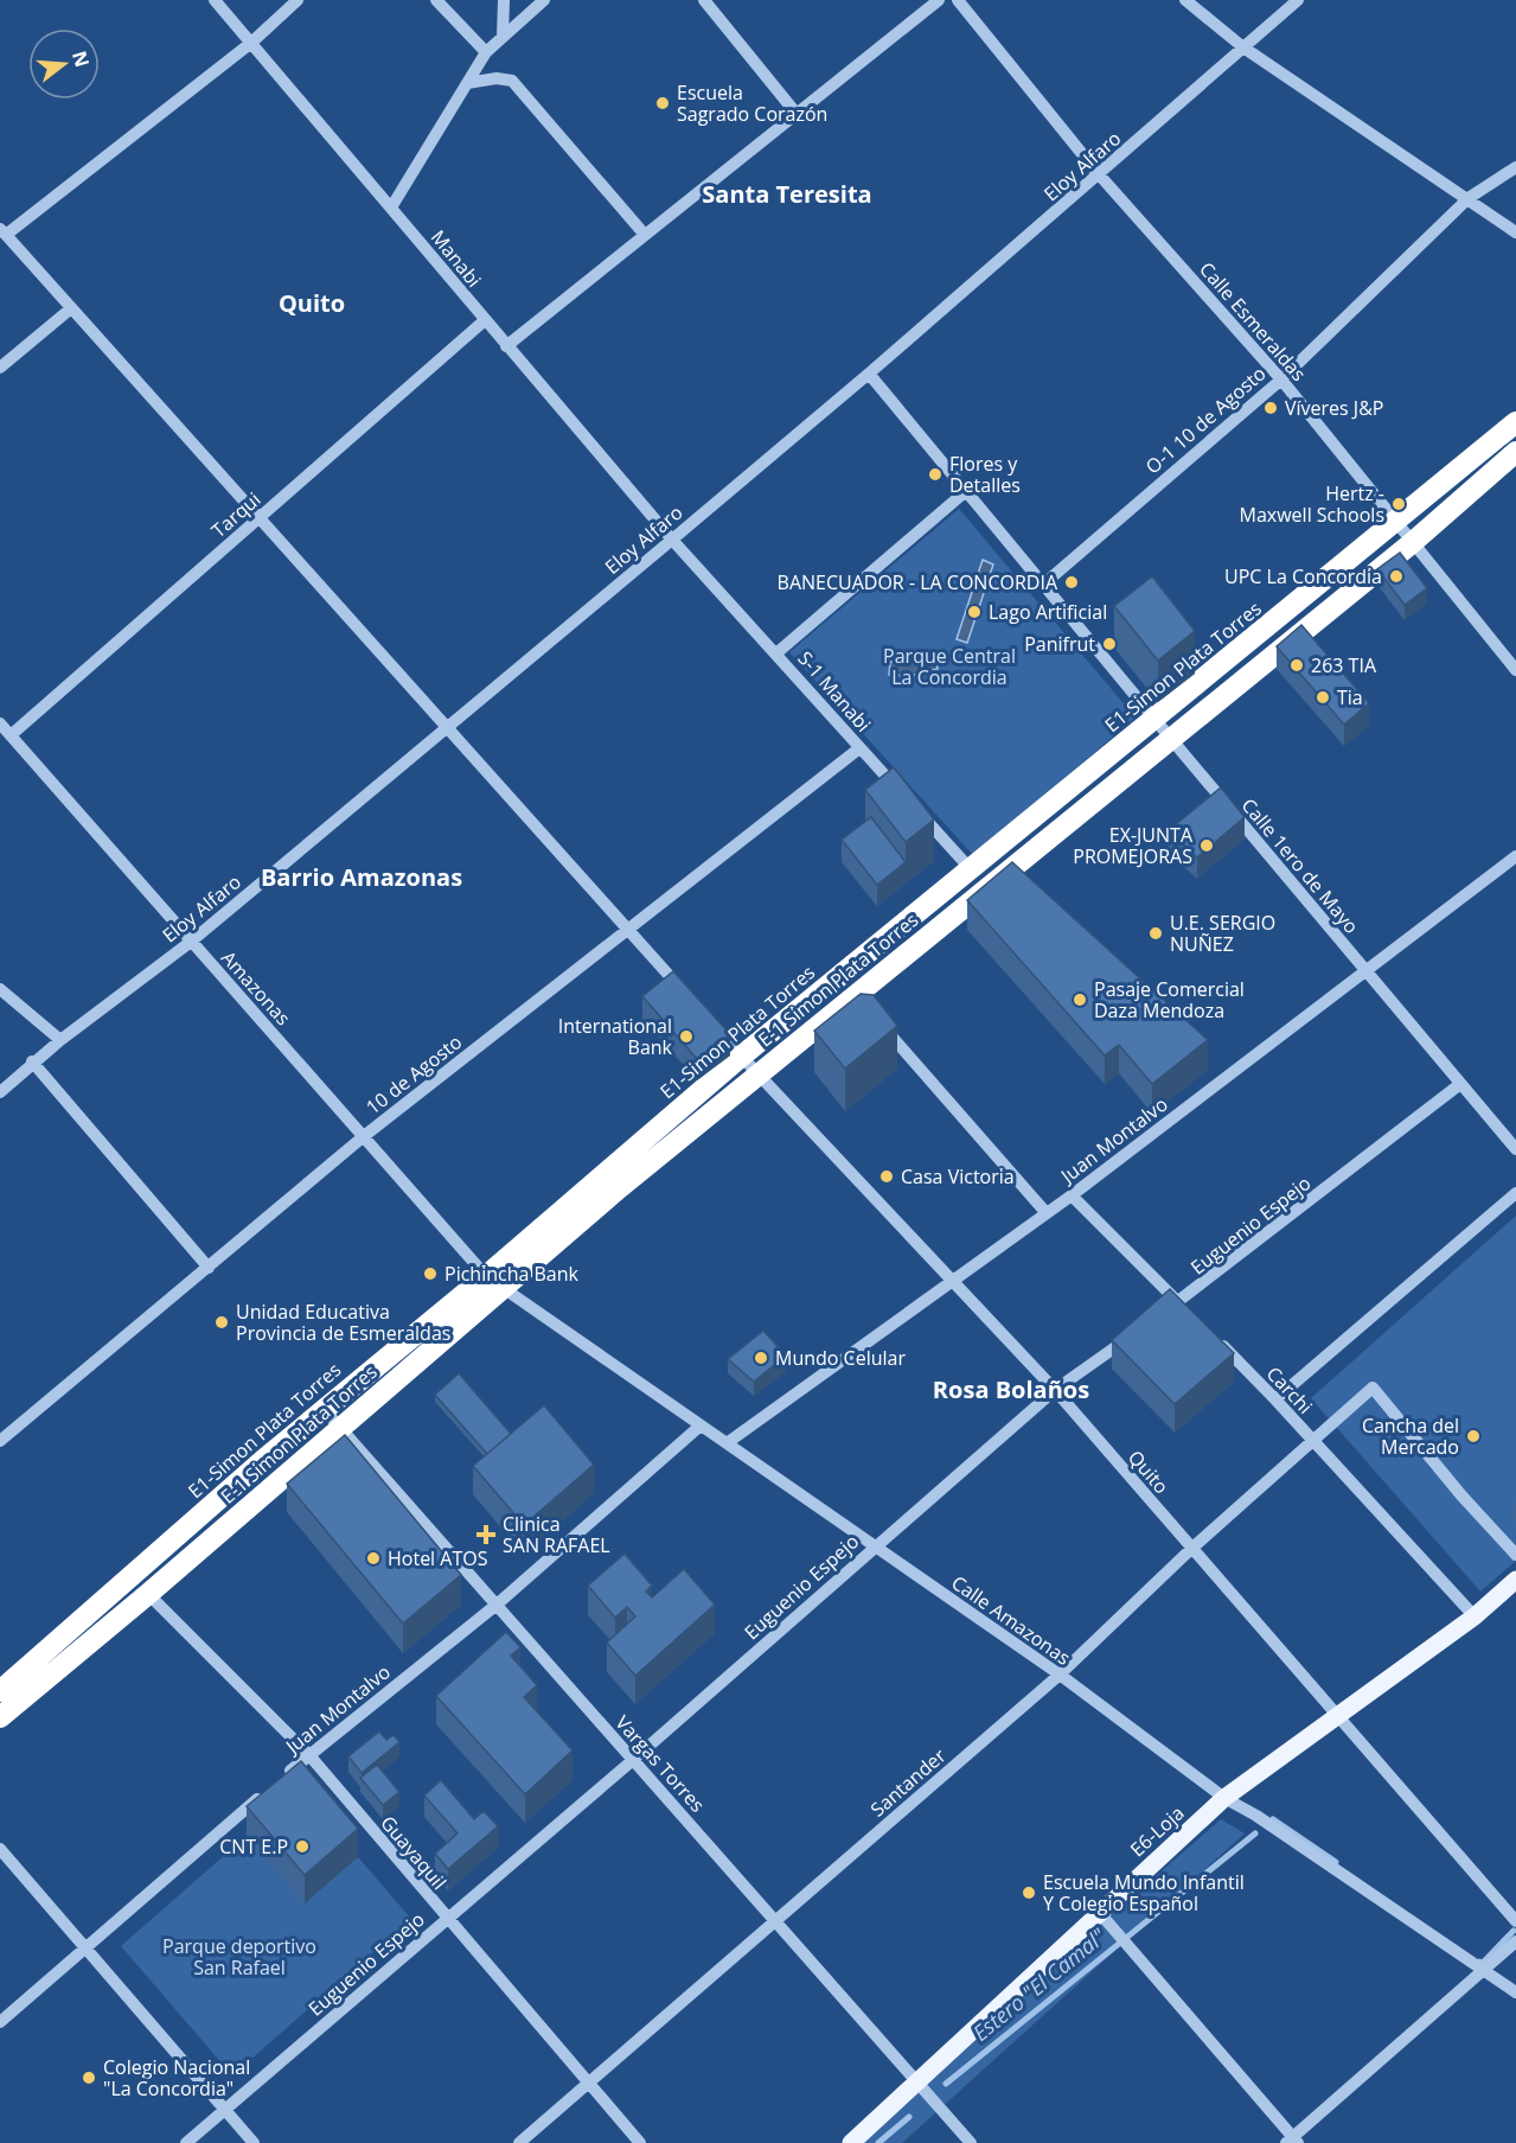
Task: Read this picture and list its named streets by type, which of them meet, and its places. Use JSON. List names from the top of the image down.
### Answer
{
  "streets": {
    "highway": ["E1-Simon Plata Torres", "E-1 Simon Plata Torres"],
    "main road": ["E6-Loja"],
    "street": [
      "Eloy Alfaro",
      "Manabi",
      "Calle Esmeraldas",
      "O-1 10 de Agosto",
      "Tarqui",
      "S-1 Manabi",
      "Calle 1ero de Mayo",
      "Amazonas",
      "10 de Agosto",
      "Juan Montalvo",
      "Euguenio Espejo",
      "Carchi",
      "Quito",
      "Calle Amazonas",
      "Vargas Torres",
      "Santander",
      "Guayaquil"
    ]
  },
  "crossings": [
    ["Eloy Alfaro", "Manabi"],
    ["Eloy Alfaro", "Calle Esmeraldas"],
    ["Eloy Alfaro", "S-1 Manabi"],
    ["Eloy Alfaro", "Calle 1ero de Mayo"],
    ["Eloy Alfaro", "Amazonas"],
    ["Manabi", "Tarqui"],
    ["Manabi", "S-1 Manabi"],
    ["Calle Esmeraldas", "O-1 10 de Agosto"],
    ["Calle Esmeraldas", "E1-Simon Plata Torres"],
    ["Calle Esmeraldas", "E-1 Simon Plata Torres"],
    ["O-1 10 de Agosto", "Calle 1ero de Mayo"],
    ["Tarqui", "Amazonas"],
    ["E1-Simon Plata Torres", "S-1 Manabi"],
    ["E1-Simon Plata Torres", "Calle 1ero de Mayo"],
    ["E1-Simon Plata Torres", "E-1 Simon Plata Torres"],
    ["E1-Simon Plata Torres", "Amazonas"],
    ["E1-Simon Plata Torres", "Quito"],
    ["E1-Simon Plata Torres", "Calle Amazonas"],
    ["E1-Simon Plata Torres", "Vargas Torres"],
    ["S-1 Manabi", "10 de Agosto"],
    ["Calle 1ero de Mayo", "E-1 Simon Plata Torres"],
    ["Calle 1ero de Mayo", "Juan Montalvo"],
    ["Calle 1ero de Mayo", "Euguenio Espejo"],
    ["E-1 Simon Plata Torres", "Amazonas"],
    ["E-1 Simon Plata Torres", "Quito"],
    ["E-1 Simon Plata Torres", "Calle Amazonas"],
    ["E-1 Simon Plata Torres", "Vargas Torres"],
    ["E-1 Simon Plata Torres", "Guayaquil"],
    ["Amazonas", "10 de Agosto"],
    ["Amazonas", "Calle Amazonas"],
    ["Juan Montalvo", "Quito"],
    ["Juan Montalvo", "Calle Amazonas"],
    ["Juan Montalvo", "Vargas Torres"],
    ["Juan Montalvo", "Guayaquil"],
    ["Euguenio Espejo", "Quito"],
    ["Euguenio Espejo", "Calle Amazonas"],
    ["Euguenio Espejo", "Vargas Torres"],
    ["Euguenio Espejo", "Guayaquil"],
    ["Carchi", "Santander"],
    ["Carchi", "E6-Loja"],
    ["Quito", "Santander"],
    ["Quito", "E6-Loja"],
    ["Calle Amazonas", "Santander"],
    ["Calle Amazonas", "E6-Loja"],
    ["Vargas Torres", "Santander"],
    ["Vargas Torres", "E6-Loja"],
    ["Santander", "Guayaquil"]
  ],
  "districts": [
    "Santa Teresita",
    "Quito",
    "Barrio Amazonas",
    "Rosa Bolaños"
  ],
  "water": ["Estero \"El Camal\""],
  "parks": ["Parque Central La Concordia", "Parque deportivo San Rafael"],
  "places": {
    "other": [
      "Escuela Sagrado Corazón",
      "Víveres J&P",
      "Flores y Detalles",
      "Hertz - Maxwell Schools",
      "UPC La Concordia",
      "BANECUADOR - LA CONCORDIA",
      "Lago Artificial",
      "Panifrut",
      "263 TIA",
      "Tia",
      "EX-JUNTA PROMEJORAS",
      "U.E. SERGIO NUÑEZ",
      "Pasaje Comercial Daza Mendoza",
      "International Bank",
      "Casa Victoria",
      "Pichincha Bank",
      "Unidad Educativa Provincia de Esmeraldas",
      "Mundo Celular",
      "Cancha del Mercado",
      "Hotel ATOS",
      "CNT E.P",
      "Escuela Mundo Infantil Y Colegio Español",
      "Colegio Nacional \"La Concordia\""
    ],
    "health": ["Clinica SAN RAFAEL"]
  },
  "north": "right"
}
